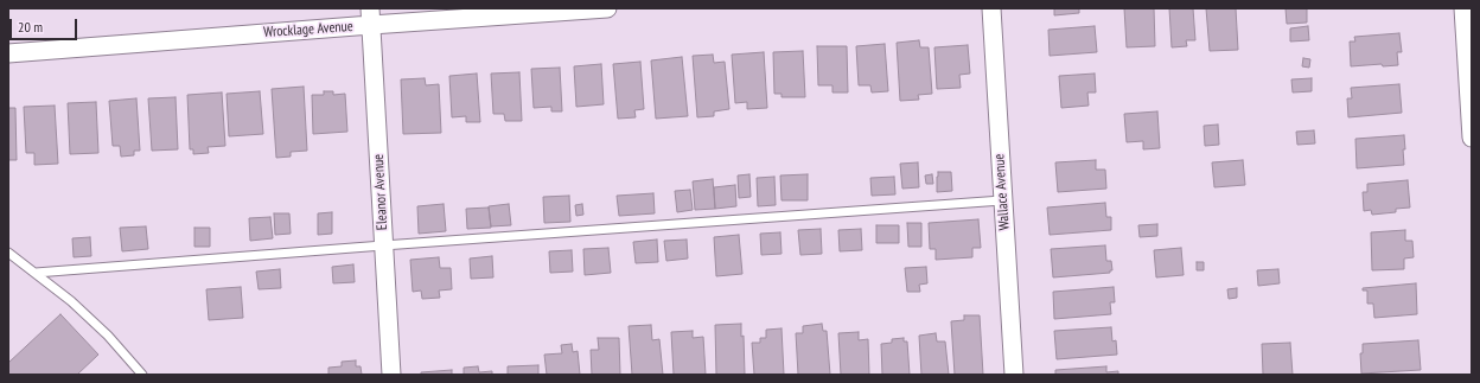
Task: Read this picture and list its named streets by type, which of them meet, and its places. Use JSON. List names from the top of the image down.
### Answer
{
  "streets": {
    "street": ["Wrocklage Avenue", "Eleanor Avenue", "Wallace Avenue"]
  },
  "crossings": [
    ["Wrocklage Avenue", "Eleanor Avenue"]
  ],
  "scale_bar": "20 m"
}
